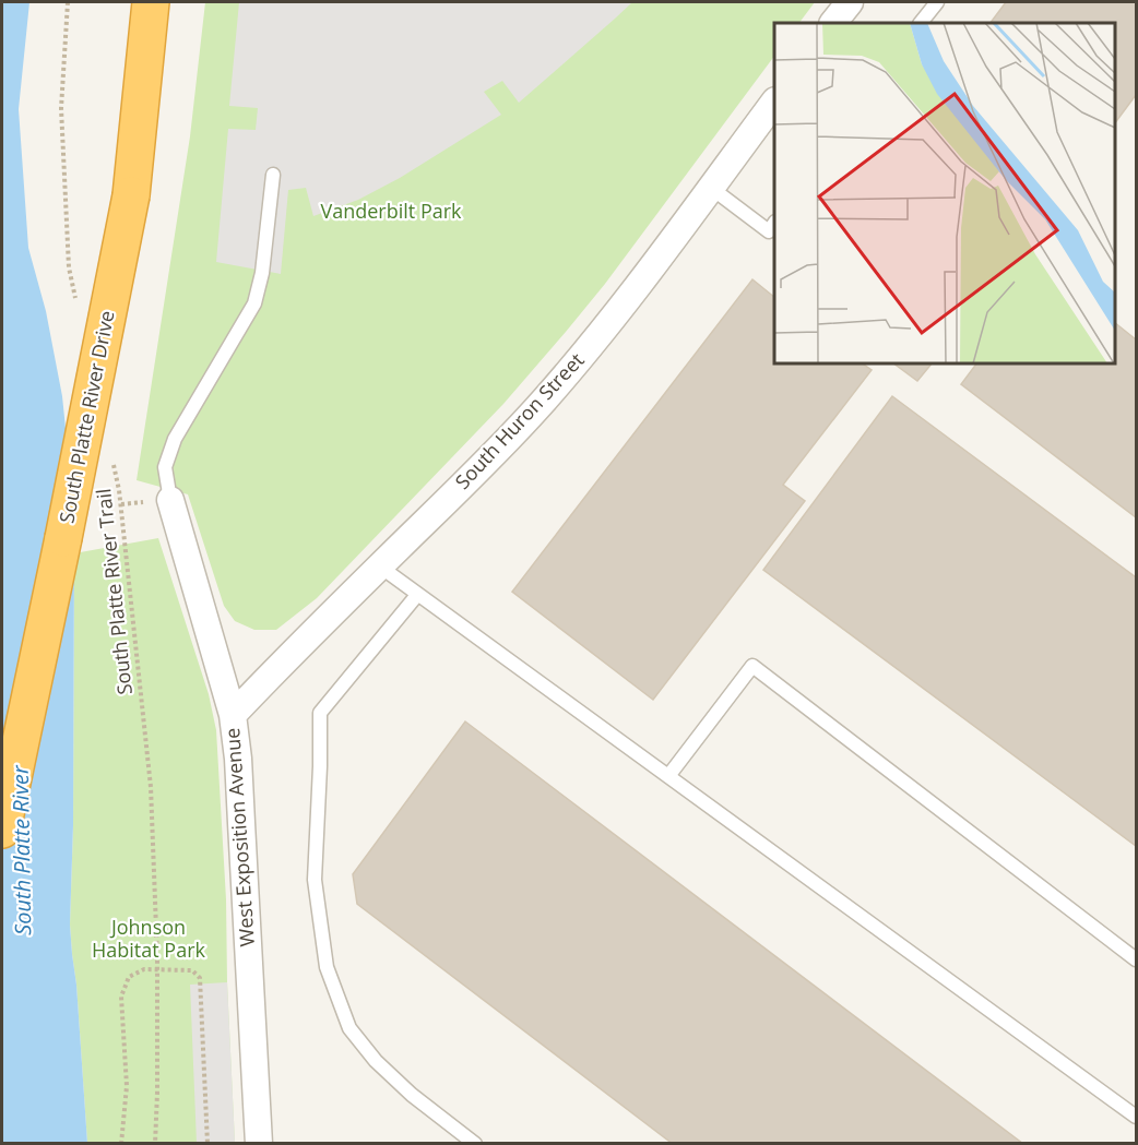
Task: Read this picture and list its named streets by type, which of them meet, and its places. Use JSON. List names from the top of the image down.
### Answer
{
  "streets": {
    "highway": ["South Platte River Drive"],
    "street": ["South Huron Street", "West Exposition Avenue"],
    "path": ["South Platte River Trail"]
  },
  "crossings": [
    ["South Huron Street", "West Exposition Avenue"]
  ],
  "water": ["South Platte River"],
  "parks": ["Vanderbilt Park", "Johnson Habitat Park"]
}
